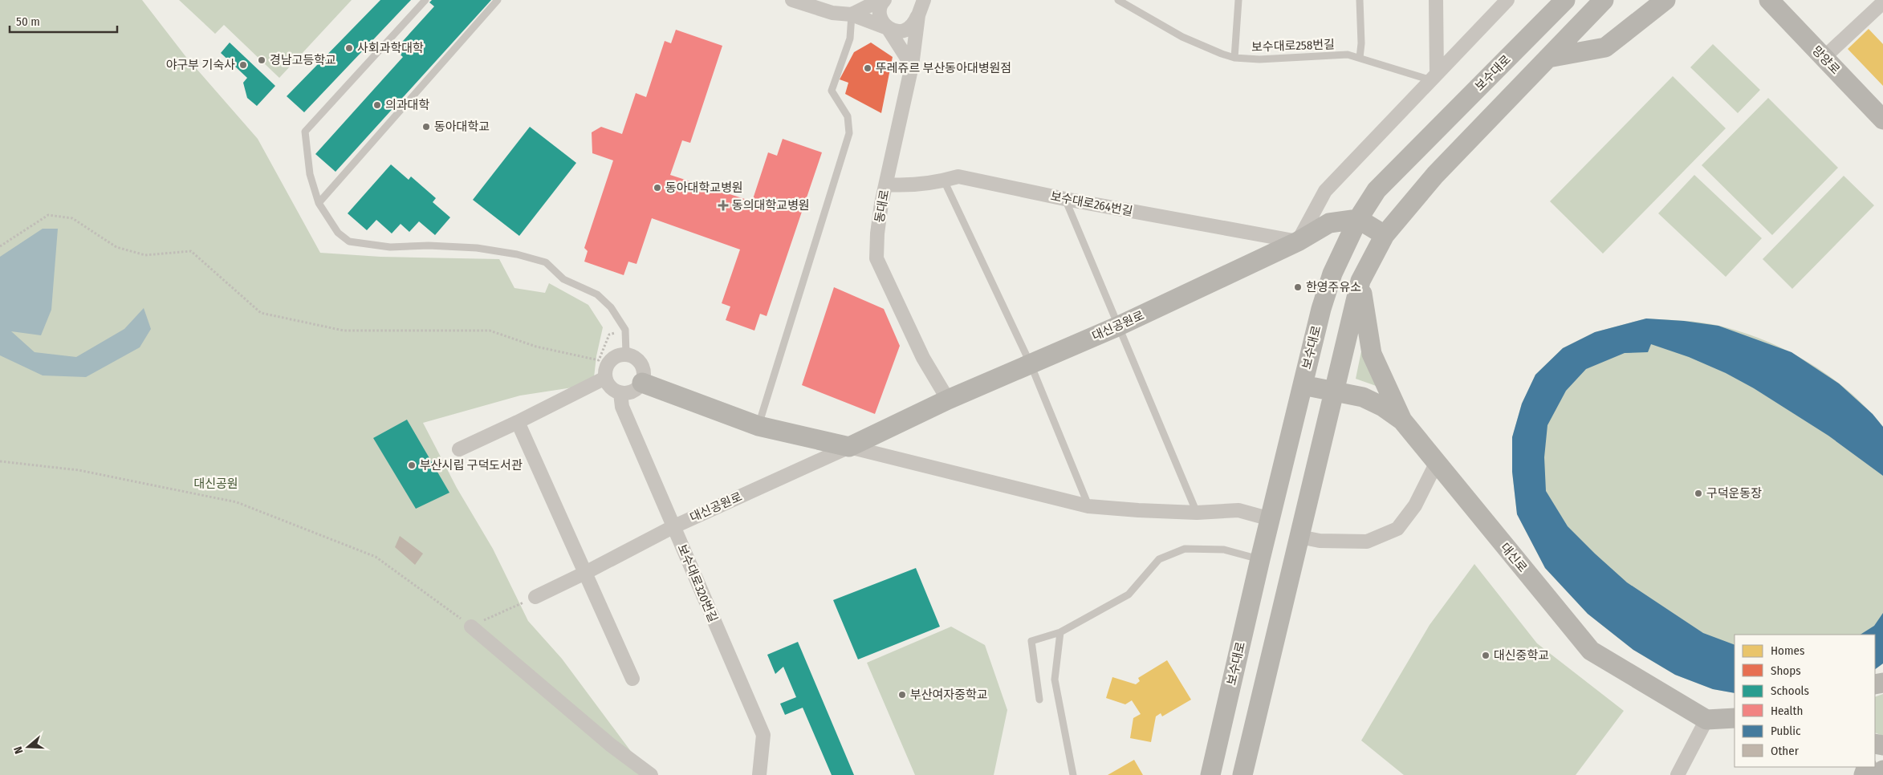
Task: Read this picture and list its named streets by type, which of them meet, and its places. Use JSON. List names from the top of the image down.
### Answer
{
  "streets": {
    "main road": [
      "망양로",
      "보수대로",
      "대신공원로",
      "대신로"
    ],
    "street": ["보수대로264번길", "동대로", "보수대로320번길"],
    "lane": ["보수대로258번길"]
  },
  "crossings": [
    ["보수대로", "대신공원로"],
    ["보수대로", "대신로"],
    ["보수대로264번길", "동대로"],
    ["보수대로264번길", "대신공원로"],
    ["동대로", "대신공원로"],
    ["대신공원로", "보수대로320번길"]
  ],
  "parks": ["대신공원"],
  "places": {
    "other": [
      "사회과학대학",
      "경남고등학교",
      "야구부 기숙사",
      "뚜레쥬르 부산동아대병원점",
      "의과대학",
      "동아대학교",
      "동아대학교병원",
      "한영주유소",
      "부산시립 구덕도서관",
      "구덕운동장",
      "대신중학교",
      "부산여자중학교"
    ],
    "health": ["동의대학교병원"]
  },
  "legend": [
    "Homes",
    "Shops",
    "Schools",
    "Health",
    "Public",
    "Other"
  ],
  "scale_bar": "50 m",
  "north": "left"
}
